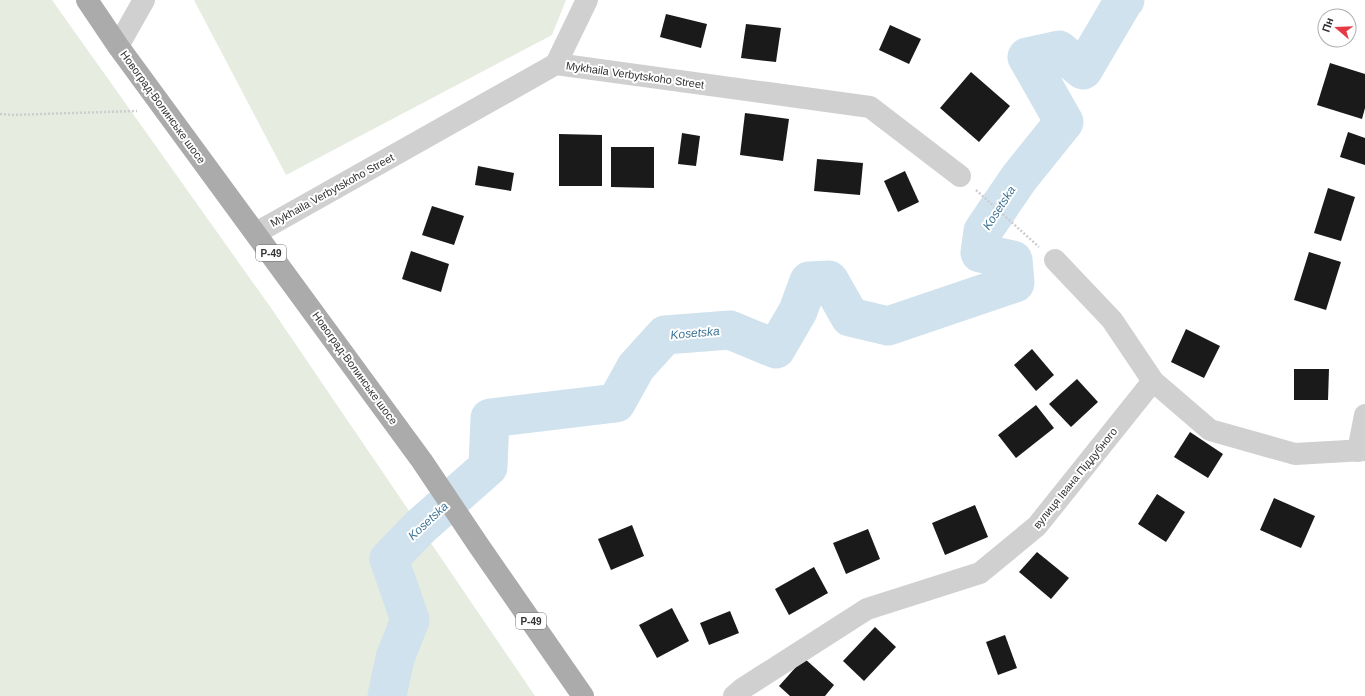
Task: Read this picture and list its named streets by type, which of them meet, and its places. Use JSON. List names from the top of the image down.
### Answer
{
  "streets": {
    "main road": ["Новоград-Волинське шосе", "Р-49"],
    "street": ["Mykhaila Verbytskoho Street", "вулиця Івана Піддубного"]
  },
  "crossings": [
    ["Mykhaila Verbytskoho Street", "Новоград-Волинське шосе"],
    ["Новоград-Волинське шосе", "Р-49"]
  ],
  "water": ["Kosetska"],
  "north": "left"
}
